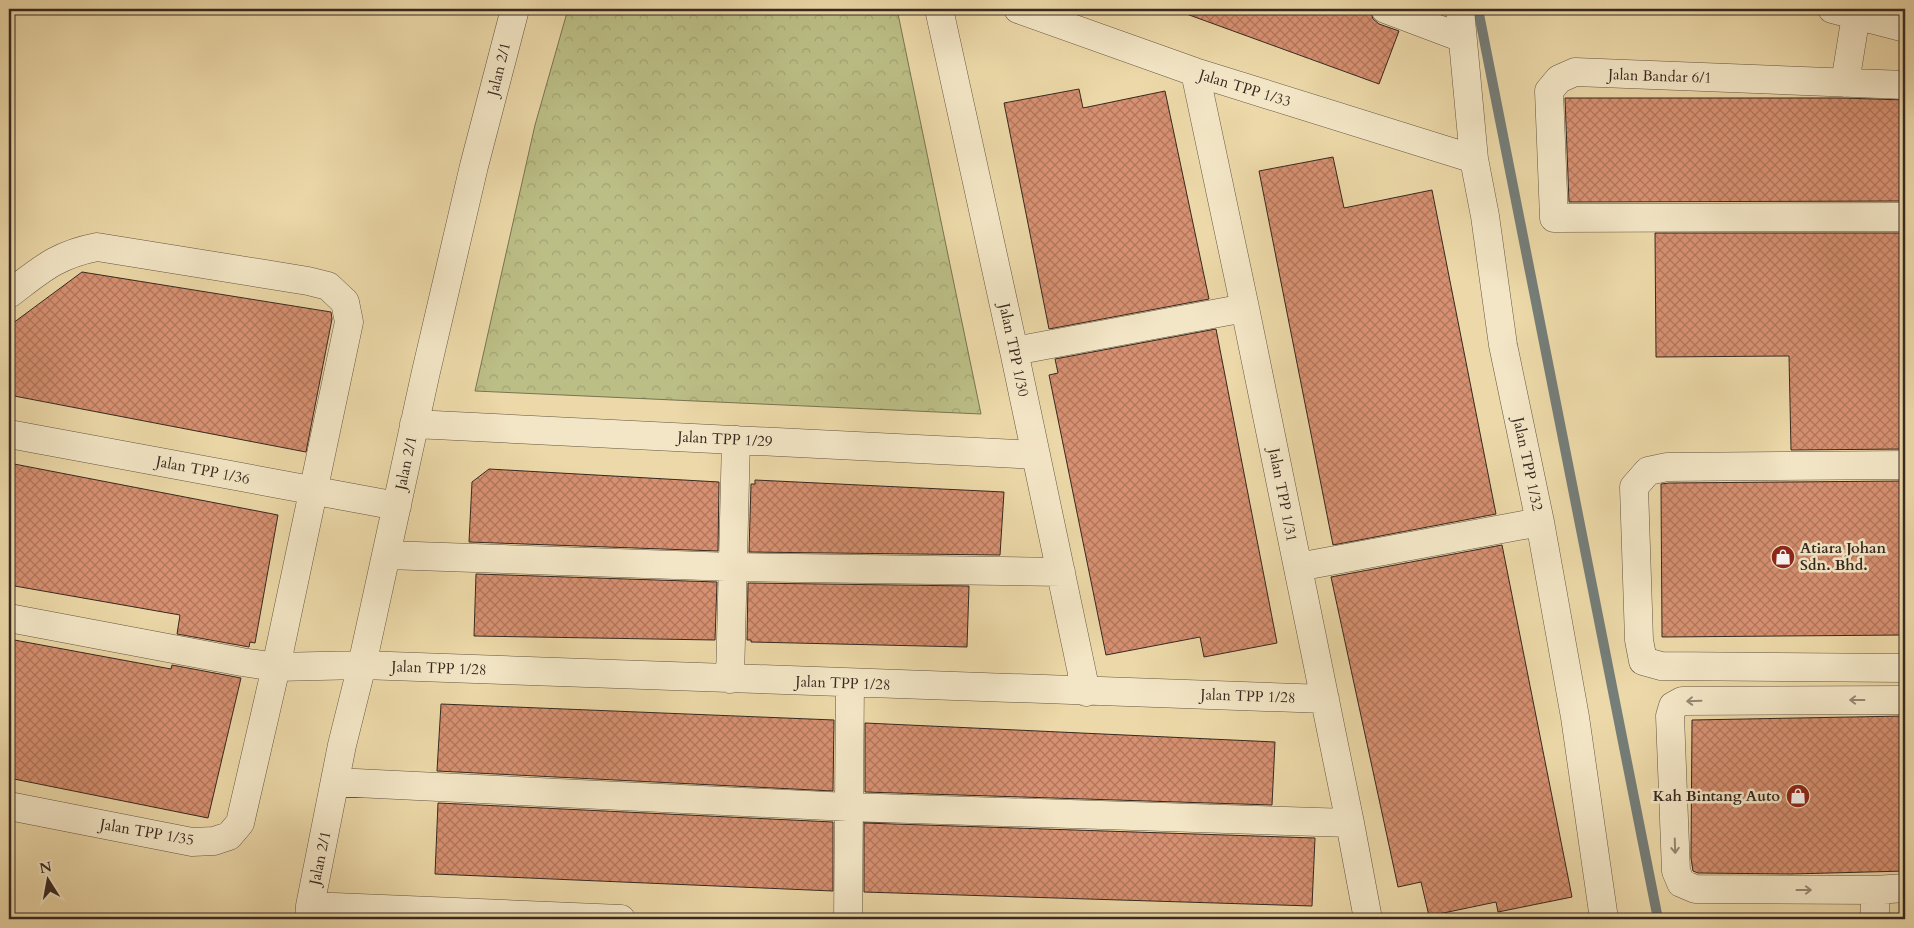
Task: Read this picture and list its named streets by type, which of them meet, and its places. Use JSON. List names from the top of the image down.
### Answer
{
  "streets": {
    "street": [
      "Jalan 2/1",
      "Jalan Bandar 6/1",
      "Jalan TPP 1/33",
      "Jalan TPP 1/30",
      "Jalan TPP 1/29",
      "Jalan TPP 1/32",
      "Jalan TPP 1/36",
      "Jalan TPP 1/31",
      "Jalan TPP 1/28",
      "Jalan TPP 1/35"
    ]
  },
  "crossings": [
    ["Jalan 2/1", "Jalan TPP 1/29"],
    ["Jalan 2/1", "Jalan TPP 1/36"],
    ["Jalan 2/1", "Jalan TPP 1/28"],
    ["Jalan TPP 1/33", "Jalan TPP 1/32"],
    ["Jalan TPP 1/33", "Jalan TPP 1/31"],
    ["Jalan TPP 1/30", "Jalan TPP 1/29"],
    ["Jalan TPP 1/30", "Jalan TPP 1/28"],
    ["Jalan TPP 1/36", "Jalan TPP 1/35"],
    ["Jalan TPP 1/31", "Jalan TPP 1/28"],
    ["Jalan TPP 1/28", "Jalan TPP 1/35"]
  ],
  "places": {
    "shop": ["Atiara Johan Sdn. Bhd.", "Kah Bintang Auto"]
  },
  "north": "top"
}
